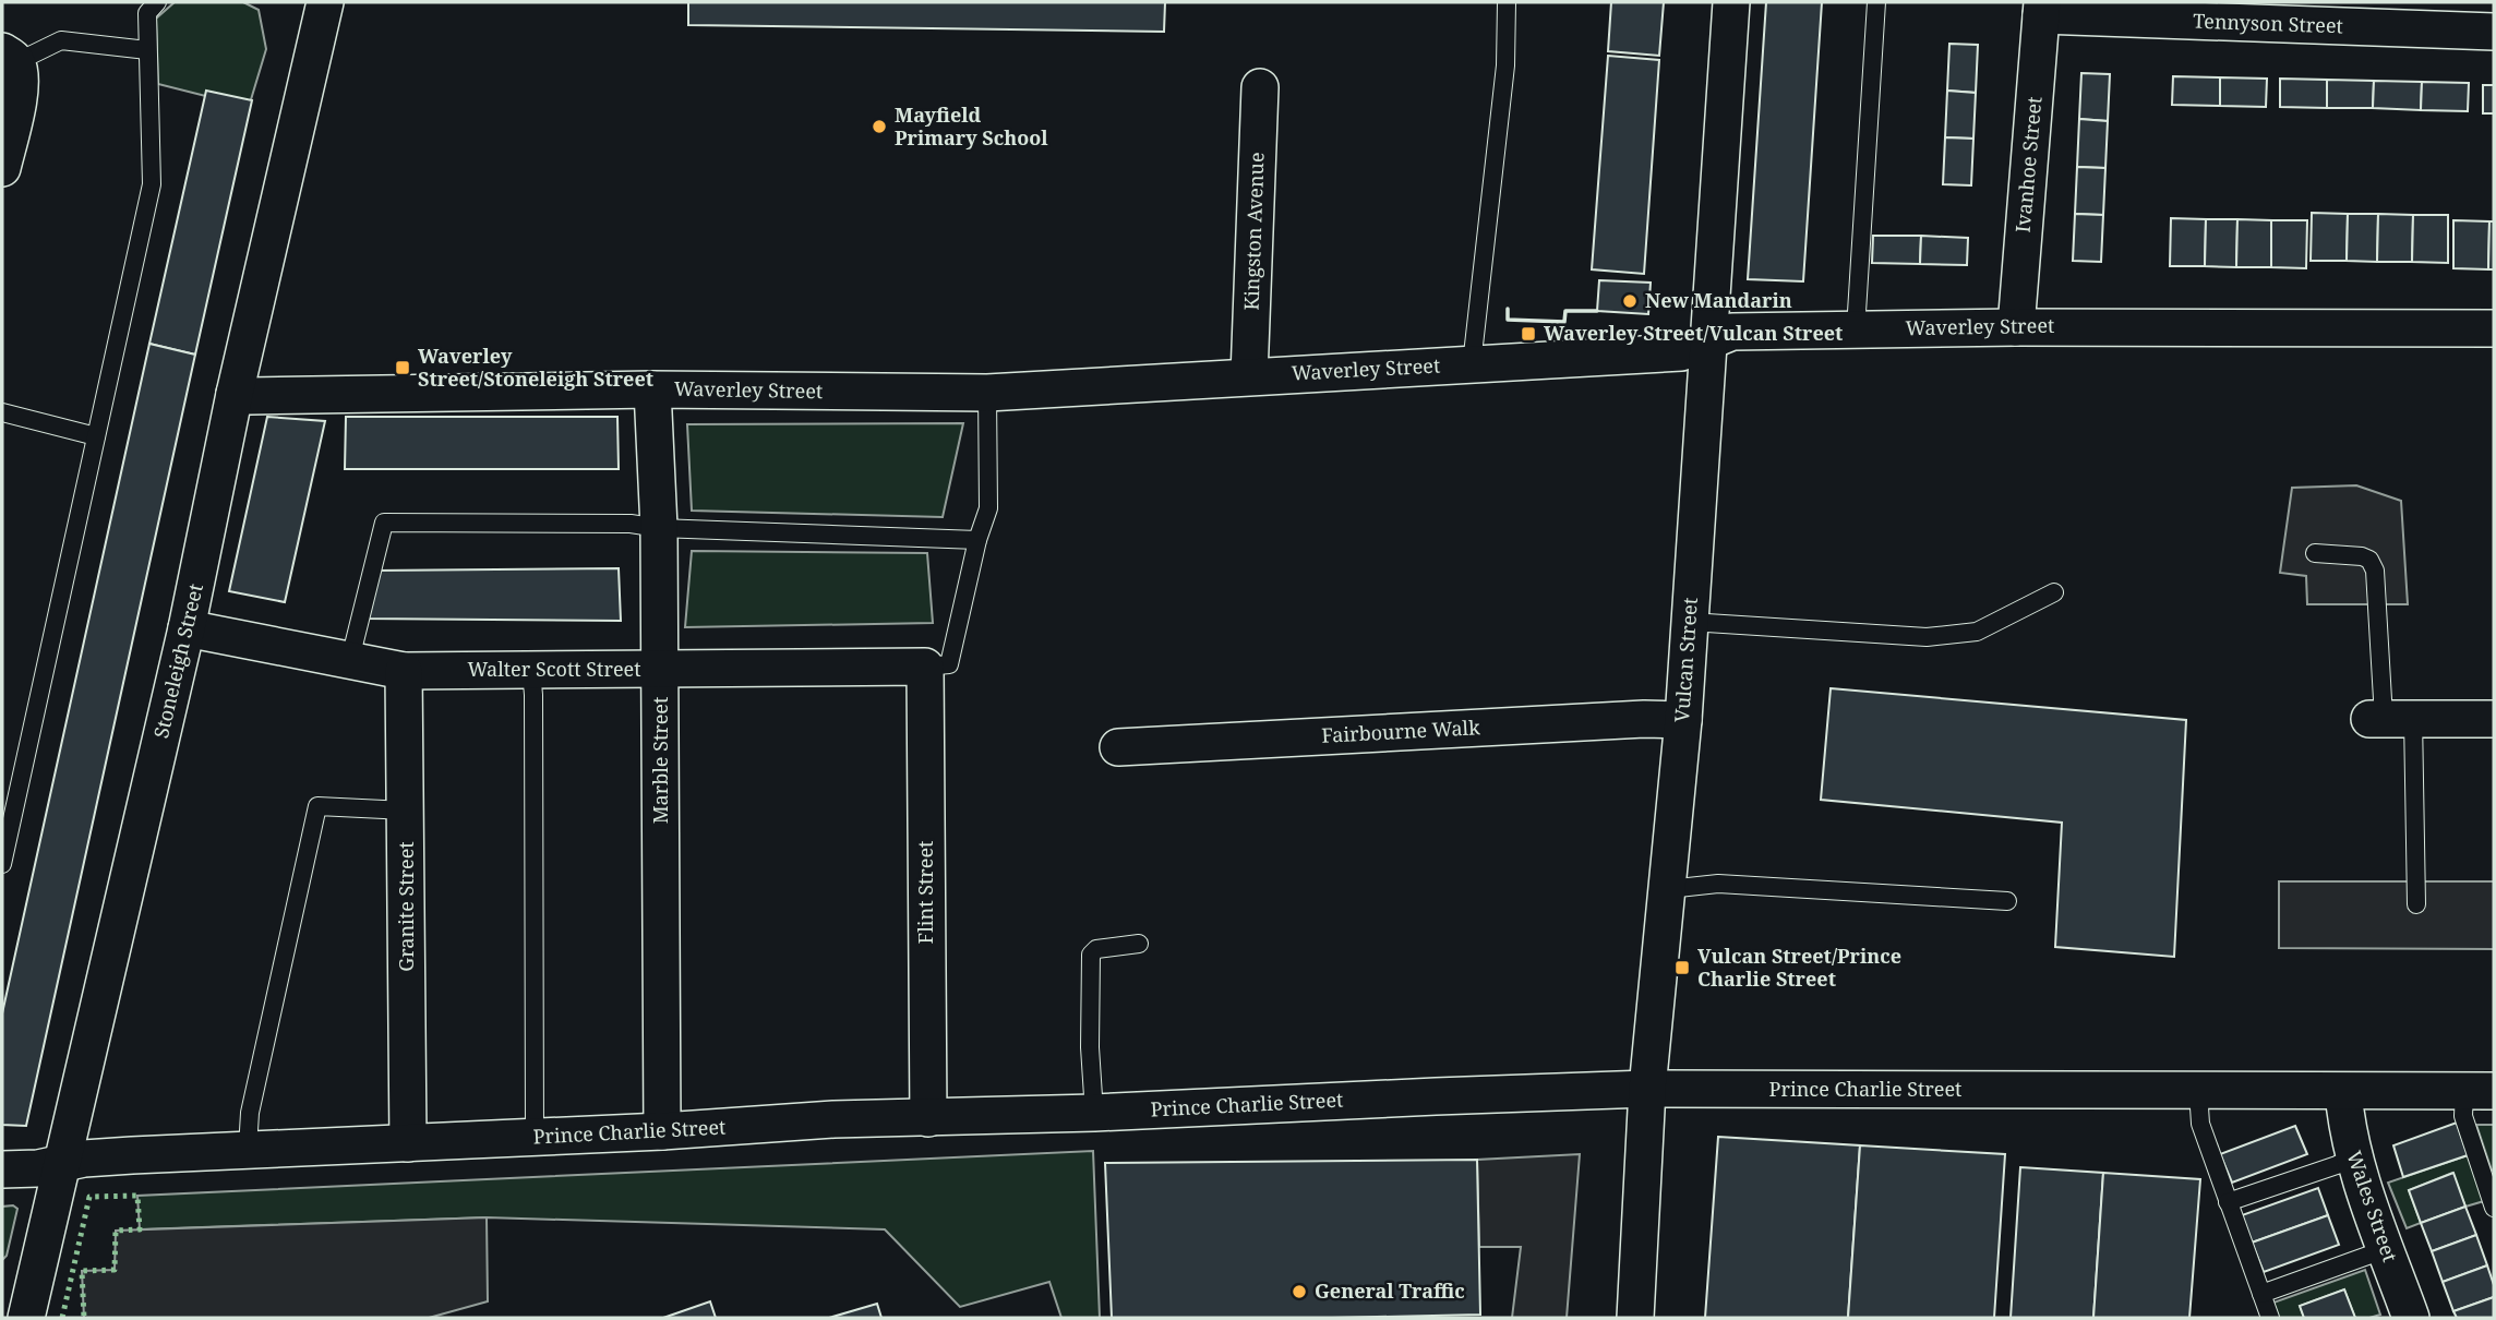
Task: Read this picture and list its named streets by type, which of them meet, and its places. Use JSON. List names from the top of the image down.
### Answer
{
  "streets": {
    "street": [
      "Tennyson Street",
      "Ivanhoe Street",
      "Kingston Avenue",
      "Waverley Street",
      "Vulcan Street",
      "Stoneleigh Street",
      "Walter Scott Street",
      "Fairbourne Walk",
      "Marble Street",
      "Flint Street",
      "Granite Street",
      "Prince Charlie Street",
      "Wales Street"
    ]
  },
  "crossings": [
    ["Tennyson Street", "Ivanhoe Street"],
    ["Ivanhoe Street", "Waverley Street"],
    ["Kingston Avenue", "Waverley Street"],
    ["Waverley Street", "Vulcan Street"],
    ["Waverley Street", "Stoneleigh Street"],
    ["Waverley Street", "Marble Street"],
    ["Vulcan Street", "Fairbourne Walk"],
    ["Vulcan Street", "Prince Charlie Street"],
    ["Stoneleigh Street", "Walter Scott Street"],
    ["Stoneleigh Street", "Prince Charlie Street"],
    ["Walter Scott Street", "Marble Street"],
    ["Walter Scott Street", "Flint Street"],
    ["Walter Scott Street", "Granite Street"],
    ["Marble Street", "Prince Charlie Street"],
    ["Flint Street", "Prince Charlie Street"],
    ["Granite Street", "Prince Charlie Street"],
    ["Prince Charlie Street", "Wales Street"]
  ],
  "places": {
    "other": ["Mayfield Primary School", "New Mandarin", "General Traffic"],
    "transit": ["Waverley Street/Vulcan Street", "Waverley Street/Stoneleigh Street", "Vulcan Street/Prince Charlie Street"]
  }
}
